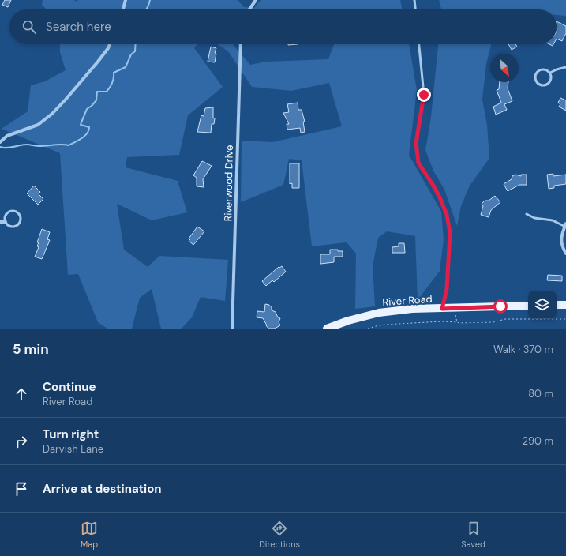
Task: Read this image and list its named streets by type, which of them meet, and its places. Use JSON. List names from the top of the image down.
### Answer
{
  "streets": {
    "main road": ["River Road"],
    "street": ["Riverwood Drive"]
  },
  "north": "bottom right",
  "page": {
    "search": "Search here",
    "heading": ["5 min", "Walk · 370 m"],
    "list": [
      ["Continue", "River Road", "80 m"],
      ["Turn right", "Darvish Lane", "290 m"],
      "Arrive at destination"
    ],
    "nav": ["Map", "Directions", "Saved"]
  }
}
